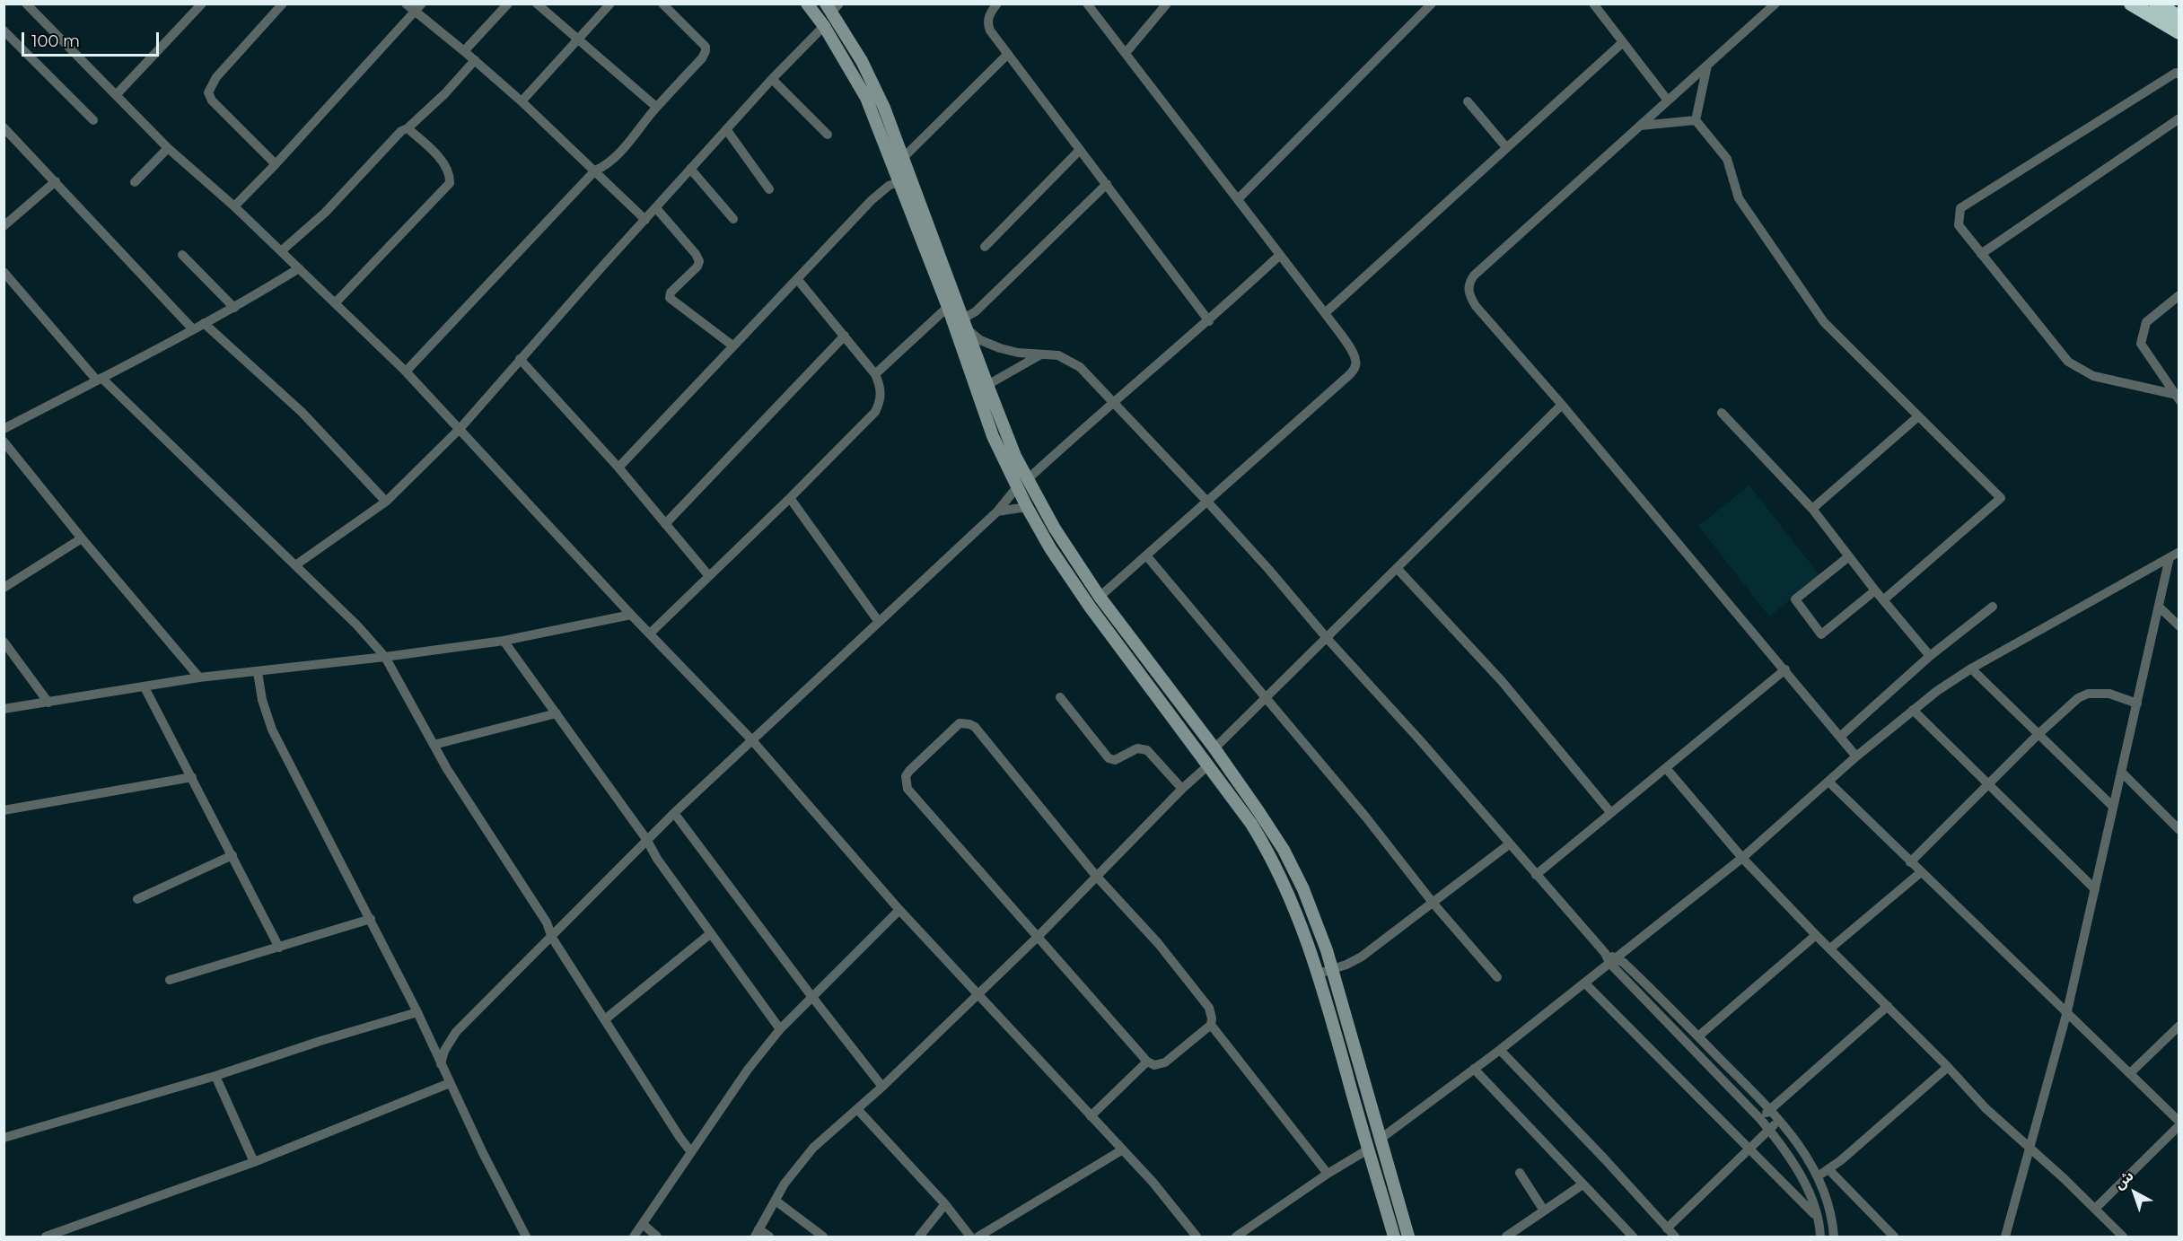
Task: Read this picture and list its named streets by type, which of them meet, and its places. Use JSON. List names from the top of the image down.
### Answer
{
  "scale_bar": "100 m",
  "north": "top left"
}
